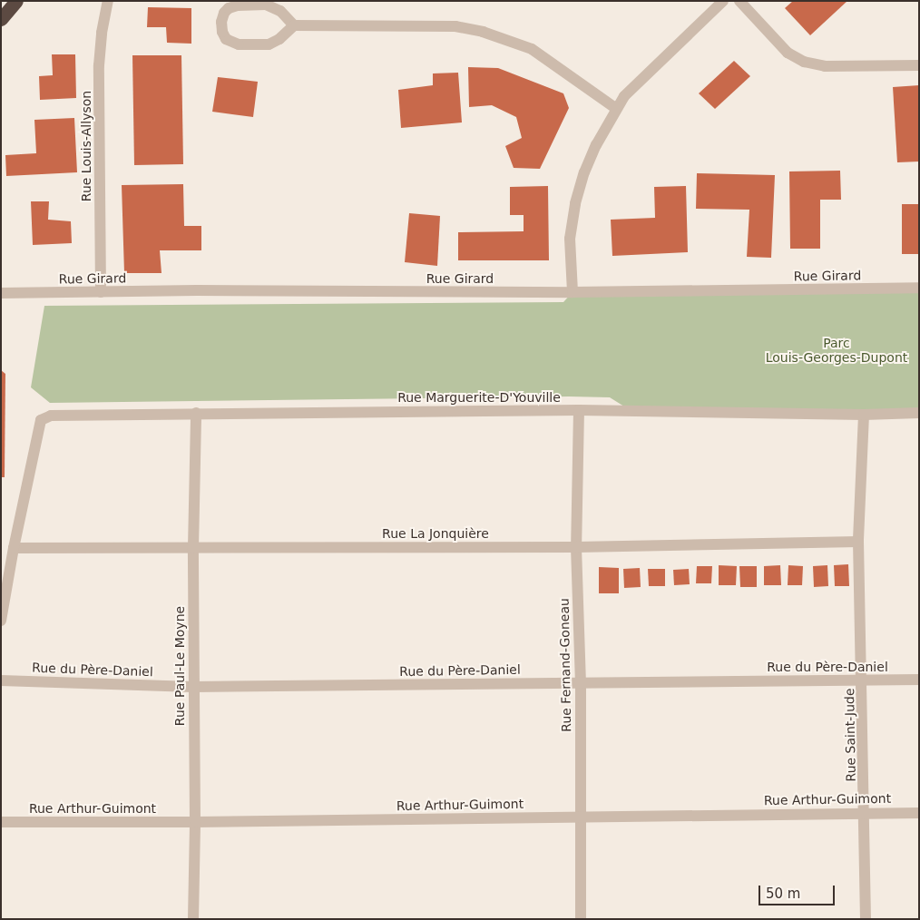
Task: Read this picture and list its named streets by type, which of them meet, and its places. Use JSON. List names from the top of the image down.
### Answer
{
  "streets": {
    "street": [
      "Rue Louis-Allyson",
      "Rue Girard",
      "Rue Marguerite-D'Youville",
      "Rue La Jonquière",
      "Rue Fernand-Goneau",
      "Rue Paul-Le Moyne",
      "Rue du Père-Daniel",
      "Rue Saint-Jude",
      "Rue Arthur-Guimont"
    ]
  },
  "crossings": [
    ["Rue Louis-Allyson", "Rue Girard"],
    ["Rue Marguerite-D'Youville", "Rue La Jonquière"],
    ["Rue Marguerite-D'Youville", "Rue Fernand-Goneau"],
    ["Rue Marguerite-D'Youville", "Rue Paul-Le Moyne"],
    ["Rue Marguerite-D'Youville", "Rue Saint-Jude"],
    ["Rue La Jonquière", "Rue Fernand-Goneau"],
    ["Rue La Jonquière", "Rue Paul-Le Moyne"],
    ["Rue La Jonquière", "Rue Saint-Jude"],
    ["Rue Fernand-Goneau", "Rue du Père-Daniel"],
    ["Rue Fernand-Goneau", "Rue Arthur-Guimont"],
    ["Rue Paul-Le Moyne", "Rue du Père-Daniel"],
    ["Rue Paul-Le Moyne", "Rue Arthur-Guimont"],
    ["Rue du Père-Daniel", "Rue Saint-Jude"],
    ["Rue Saint-Jude", "Rue Arthur-Guimont"]
  ],
  "parks": ["Parc Louis-Georges-Dupont"],
  "scale_bar": "50 m"
}
